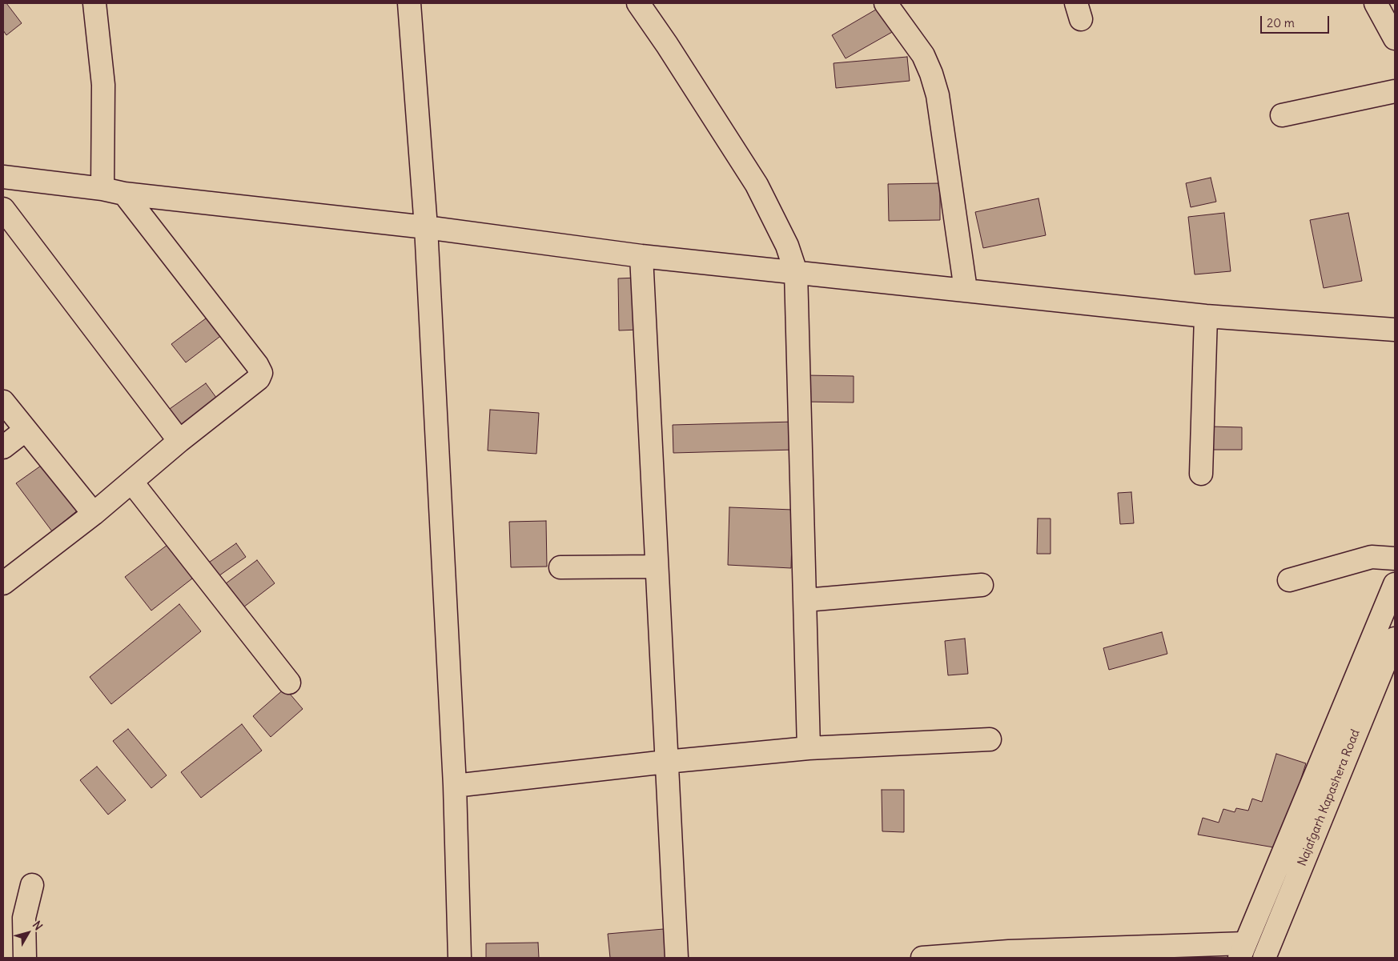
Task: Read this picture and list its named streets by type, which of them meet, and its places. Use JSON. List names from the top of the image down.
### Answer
{
  "streets": {
    "street": ["Najafgarh Kapashera Road"]
  },
  "scale_bar": "20 m",
  "north": "top right"
}
